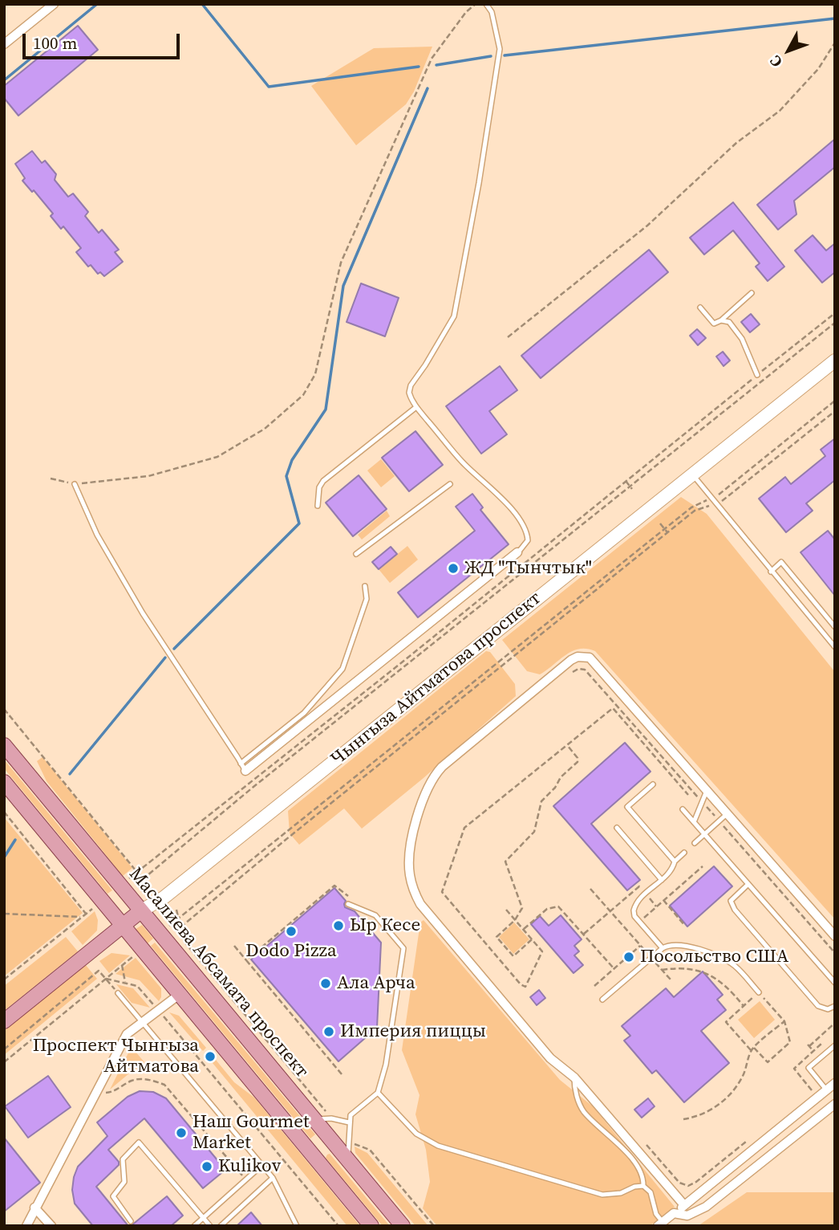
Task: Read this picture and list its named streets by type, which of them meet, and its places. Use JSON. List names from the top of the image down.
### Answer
{
  "streets": {
    "main road": ["Чынгыза Айтматова проспект", "Масалиева Абсамата проспект"]
  },
  "crossings": [
    ["Чынгыза Айтматова проспект", "Масалиева Абсамата проспект"]
  ],
  "places": [
    "ЖД \"Тынчтык\"",
    "Ыр Кесе",
    "Dodo Pizza",
    "Посольство США",
    "Ала Арча",
    "Империя пиццы",
    "Проспект Чынгыза Айтматова",
    "Наш Gourmet Market",
    "Kulikov"
  ],
  "scale_bar": "100 m",
  "north": "bottom left"
}
